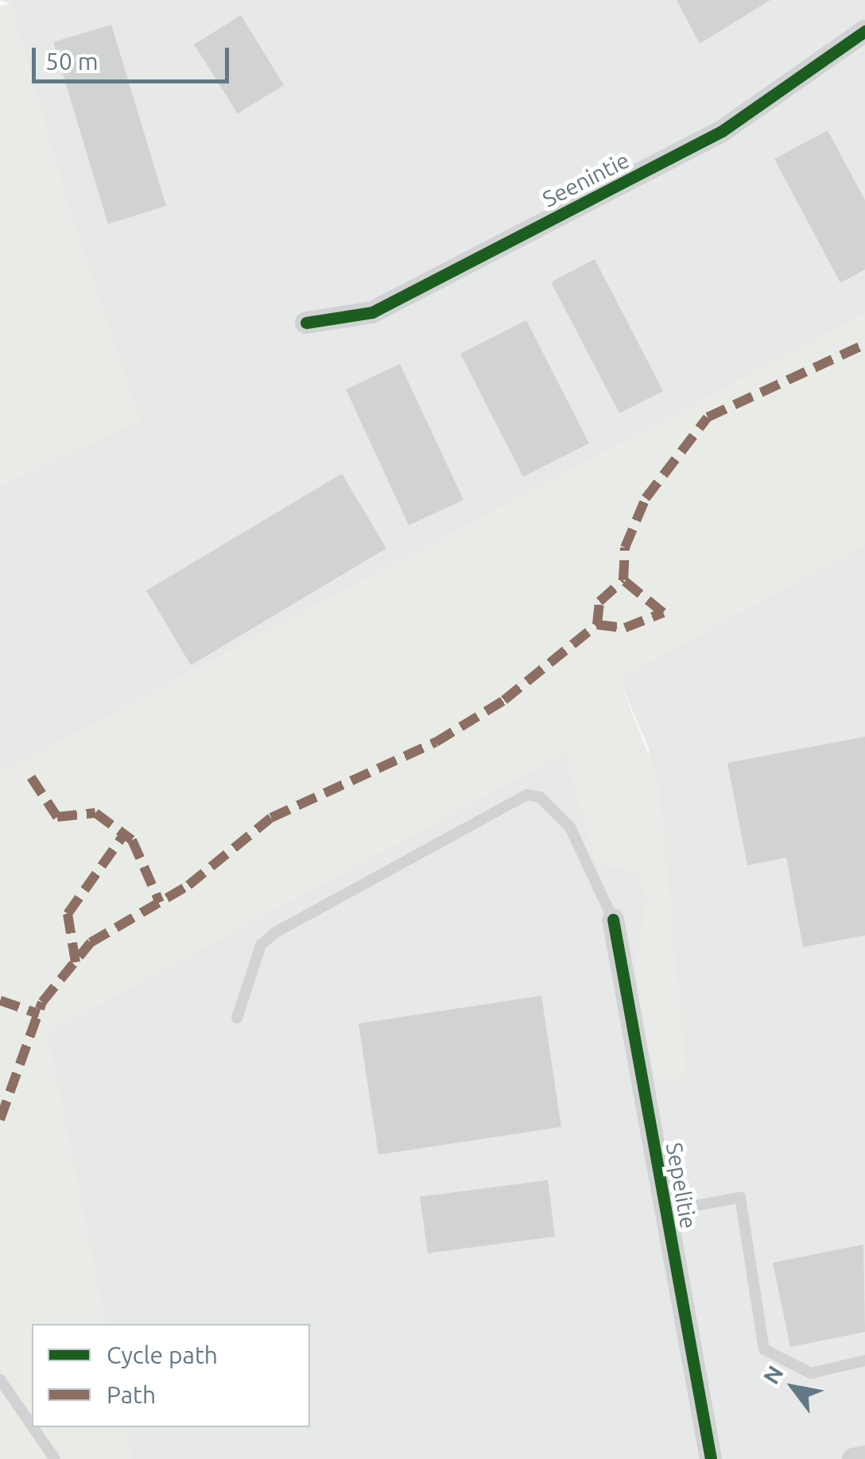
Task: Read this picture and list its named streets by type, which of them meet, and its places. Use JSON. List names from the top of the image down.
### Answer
{
  "streets": {
    "street": ["Seenintie", "Sepelitie"]
  },
  "legend": ["Cycle path", "Path"],
  "scale_bar": "50 m",
  "north": "top left"
}
